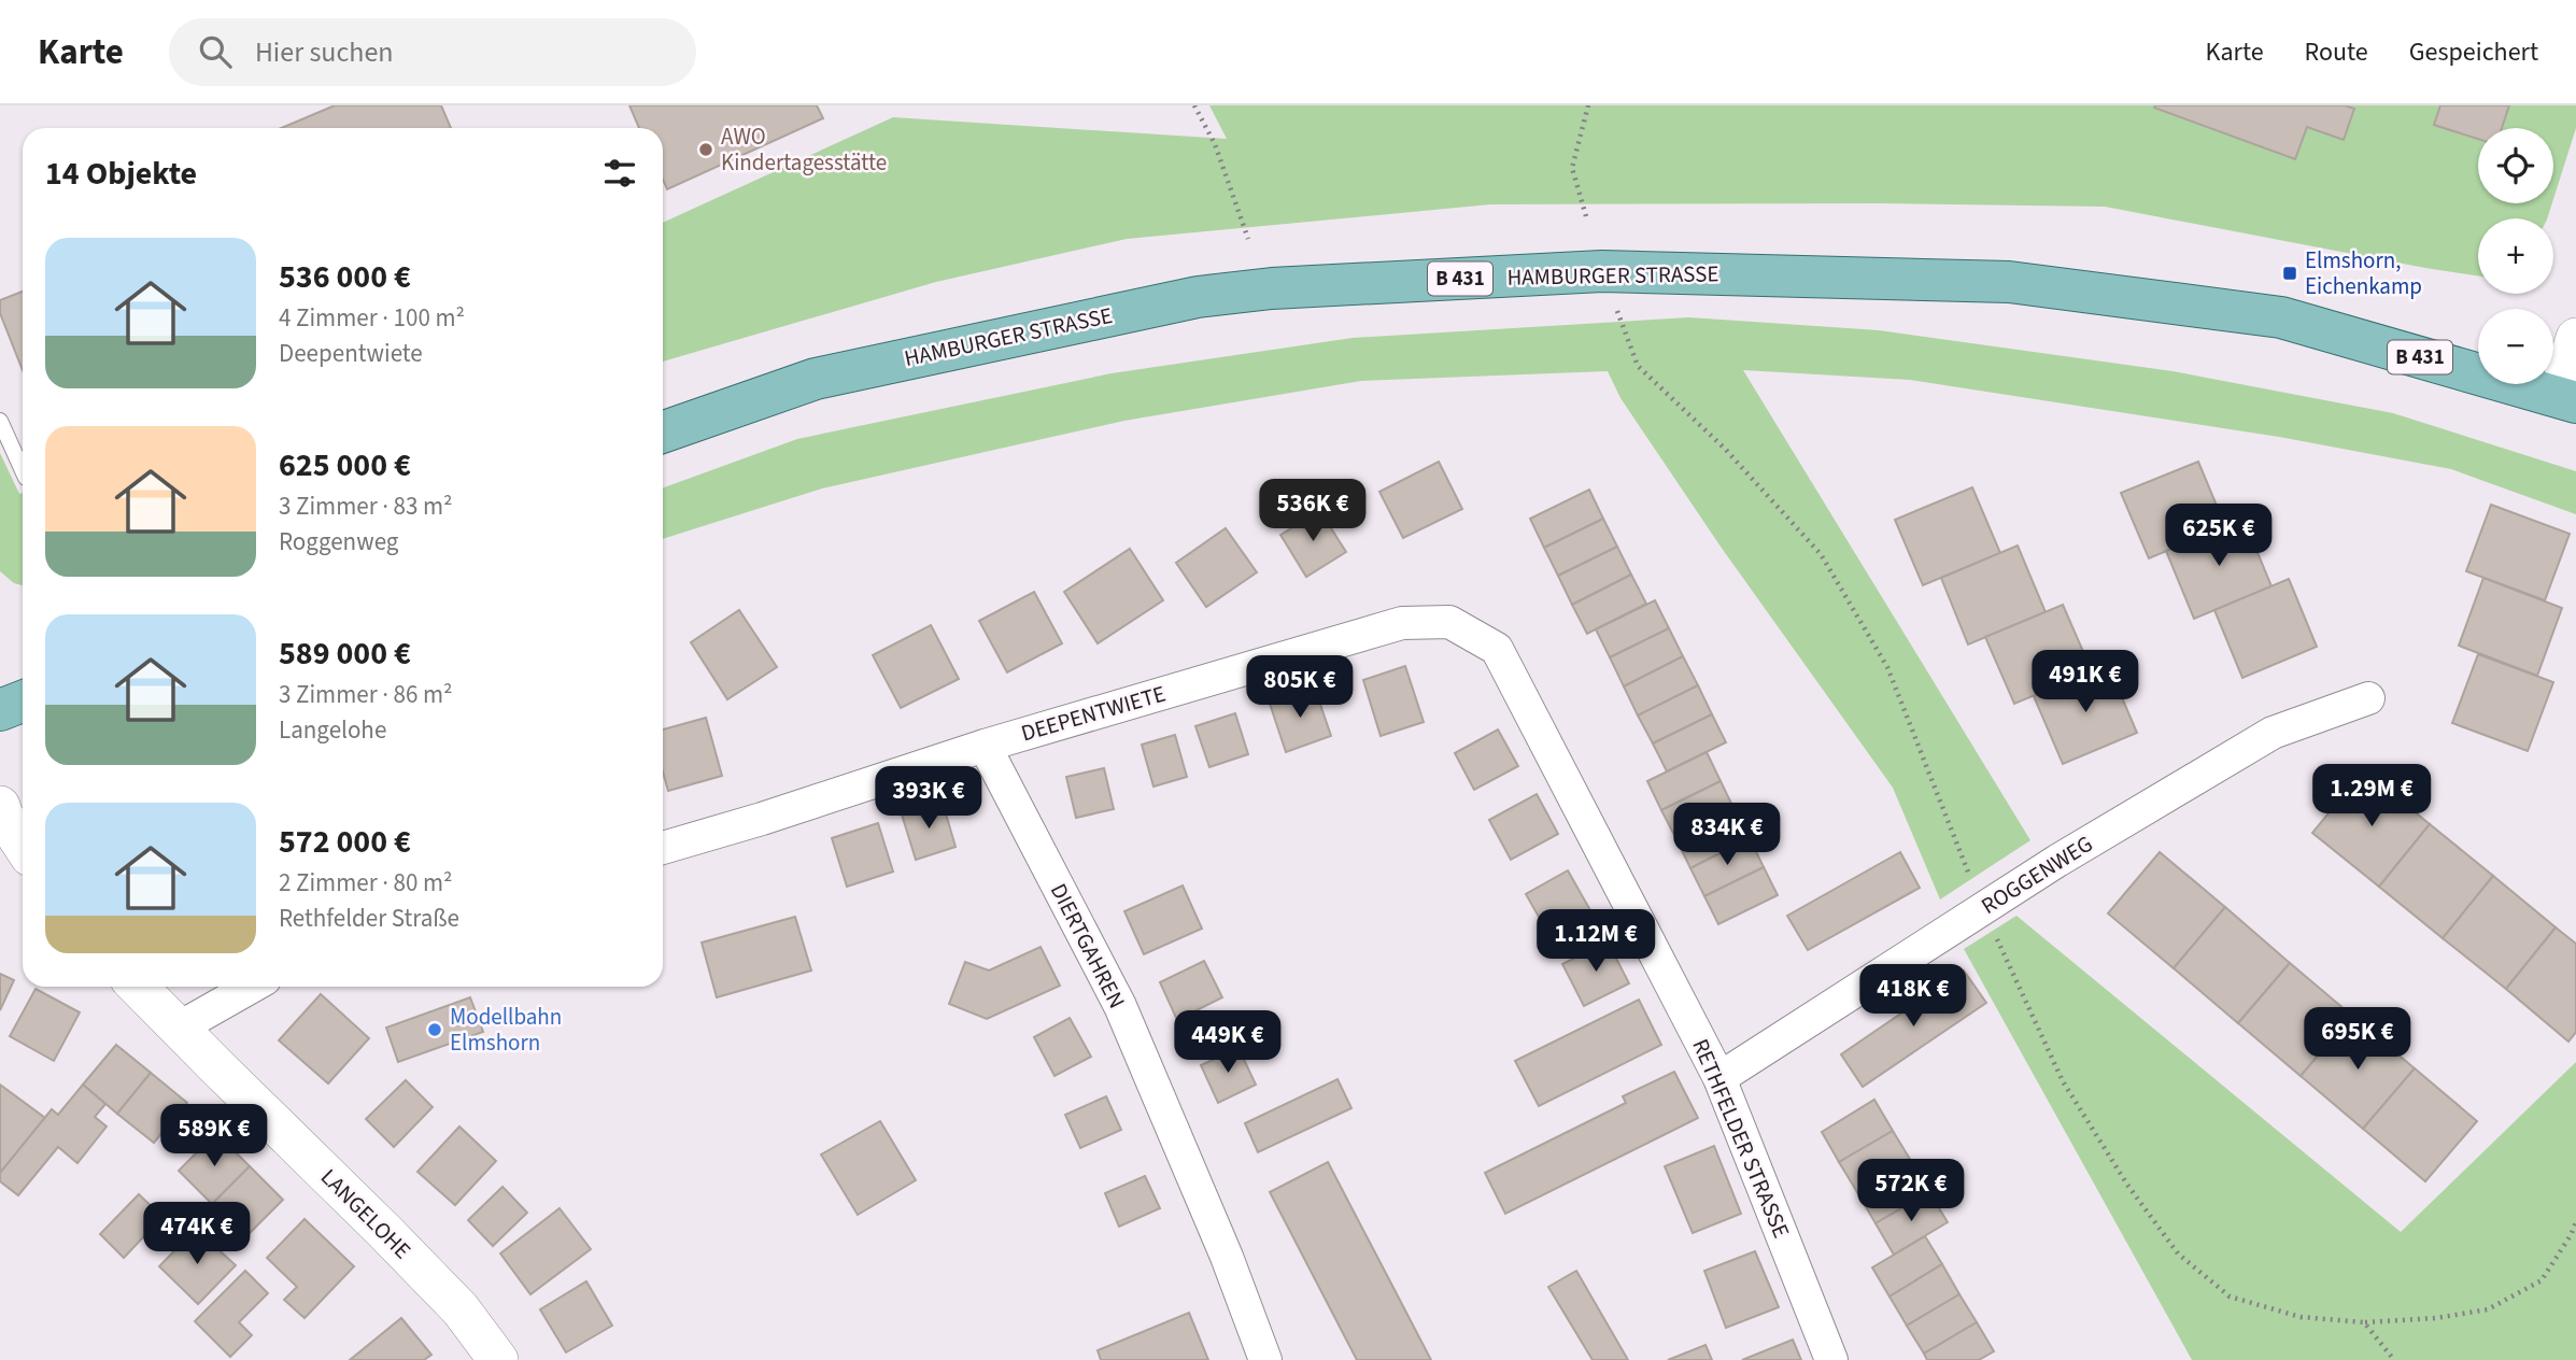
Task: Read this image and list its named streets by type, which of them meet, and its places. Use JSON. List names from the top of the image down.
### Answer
{
  "streets": {
    "main road": ["HAMBURGER STRASSE", "B 431"],
    "street": [
      "DEEPENTWIETE",
      "ROGGENWEG",
      "DIERTGAHREN",
      "RETHFELDER STRASSE",
      "LANGELOHE"
    ]
  },
  "crossings": [
    ["DEEPENTWIETE", "DIERTGAHREN"],
    ["DEEPENTWIETE", "RETHFELDER STRASSE"],
    ["ROGGENWEG", "RETHFELDER STRASSE"]
  ],
  "places": {
    "other": ["AWO Kindertagesstätte", "Modellbahn Elmshorn"],
    "transit": ["Elmshorn, Eichenkamp"]
  },
  "page": {
    "header": "Karte",
    "search": "Hier suchen",
    "nav": ["Karte", "Route", "Gespeichert"],
    "map_buttons": ["+", "−"],
    "heading": "14 Objekte",
    "list": [
      {
        "name": "536 000 €",
        "note": "4 Zimmer · 100 m² · Deepentwiete"
      },
      {
        "name": "625 000 €",
        "note": "3 Zimmer · 83 m² · Roggenweg"
      },
      {
        "name": "589 000 €",
        "note": "3 Zimmer · 86 m² · Langelohe"
      },
      {
        "name": "572 000 €",
        "note": "2 Zimmer · 80 m² · Rethfelder Straße"
      }
    ],
    "price": [
      "536K €",
      "625K €",
      "491K €",
      "805K €",
      "1.29M €",
      "393K €",
      "834K €",
      "1.12M €",
      "418K €",
      "695K €",
      "449K €",
      "589K €",
      "572K €",
      "474K €"
    ]
  }
}
